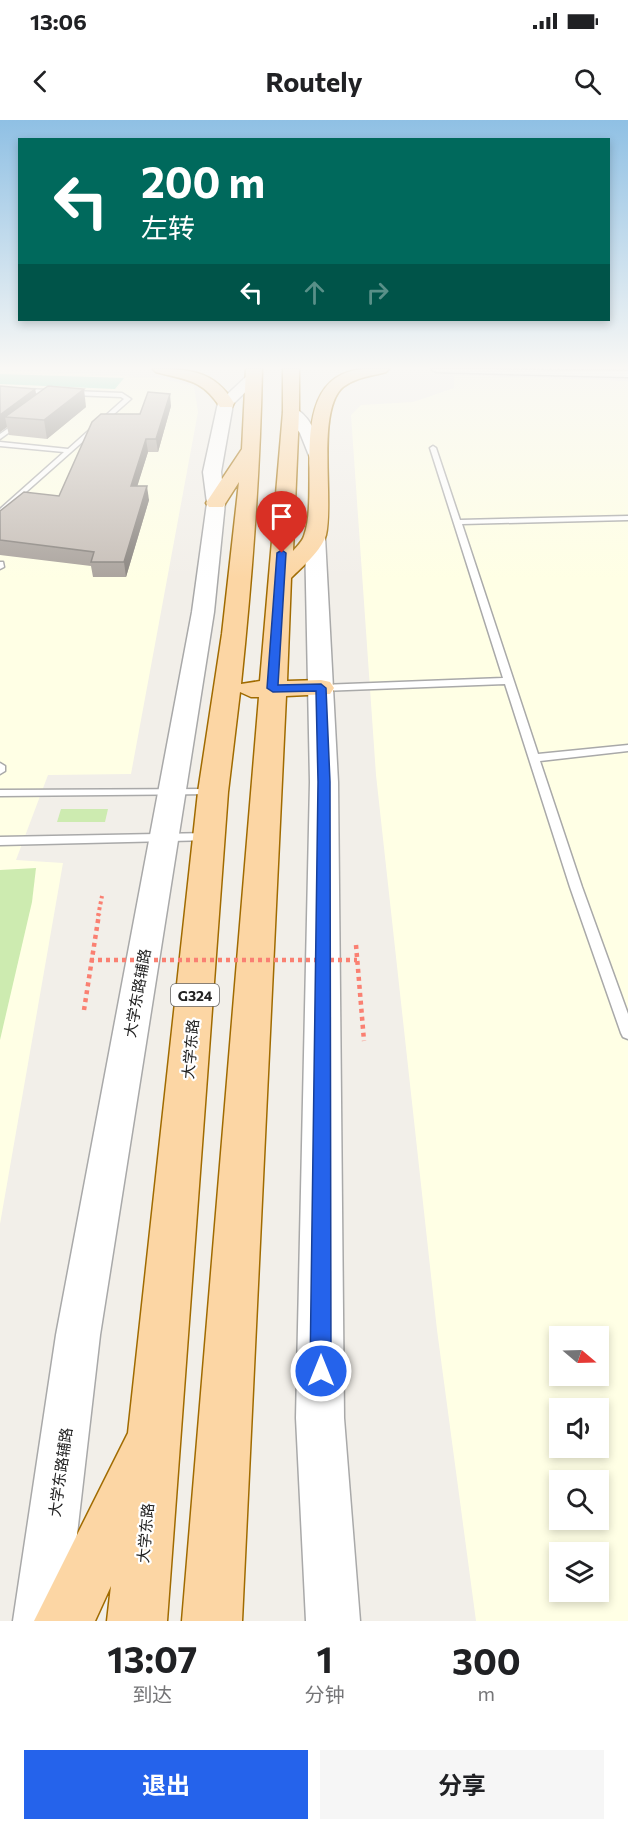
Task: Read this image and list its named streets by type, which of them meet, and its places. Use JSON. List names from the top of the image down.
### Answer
{
  "streets": {
    "main road": ["G324", "大学东路"],
    "street": ["大学东路辅路"]
  },
  "north": "right",
  "page": {
    "status": "13:06",
    "header": "Routely",
    "turn": ["200 m", "左转"],
    "eta": [
      "13:07",
      "到达",
      "1",
      "分钟",
      "300",
      "m"
    ],
    "buttons": ["退出", "分享"]
  }
}
